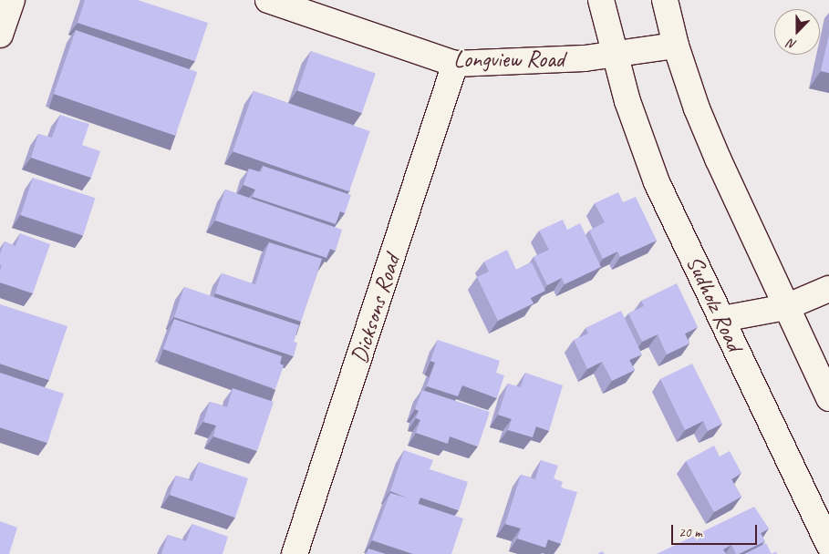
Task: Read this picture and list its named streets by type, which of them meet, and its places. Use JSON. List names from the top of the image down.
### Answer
{
  "streets": {
    "main road": ["Longview Road", "Sudholz Road", "Dicksons Road"]
  },
  "crossings": [
    ["Longview Road", "Sudholz Road"],
    ["Longview Road", "Dicksons Road"]
  ],
  "scale_bar": "20 m",
  "north": "bottom"
}
